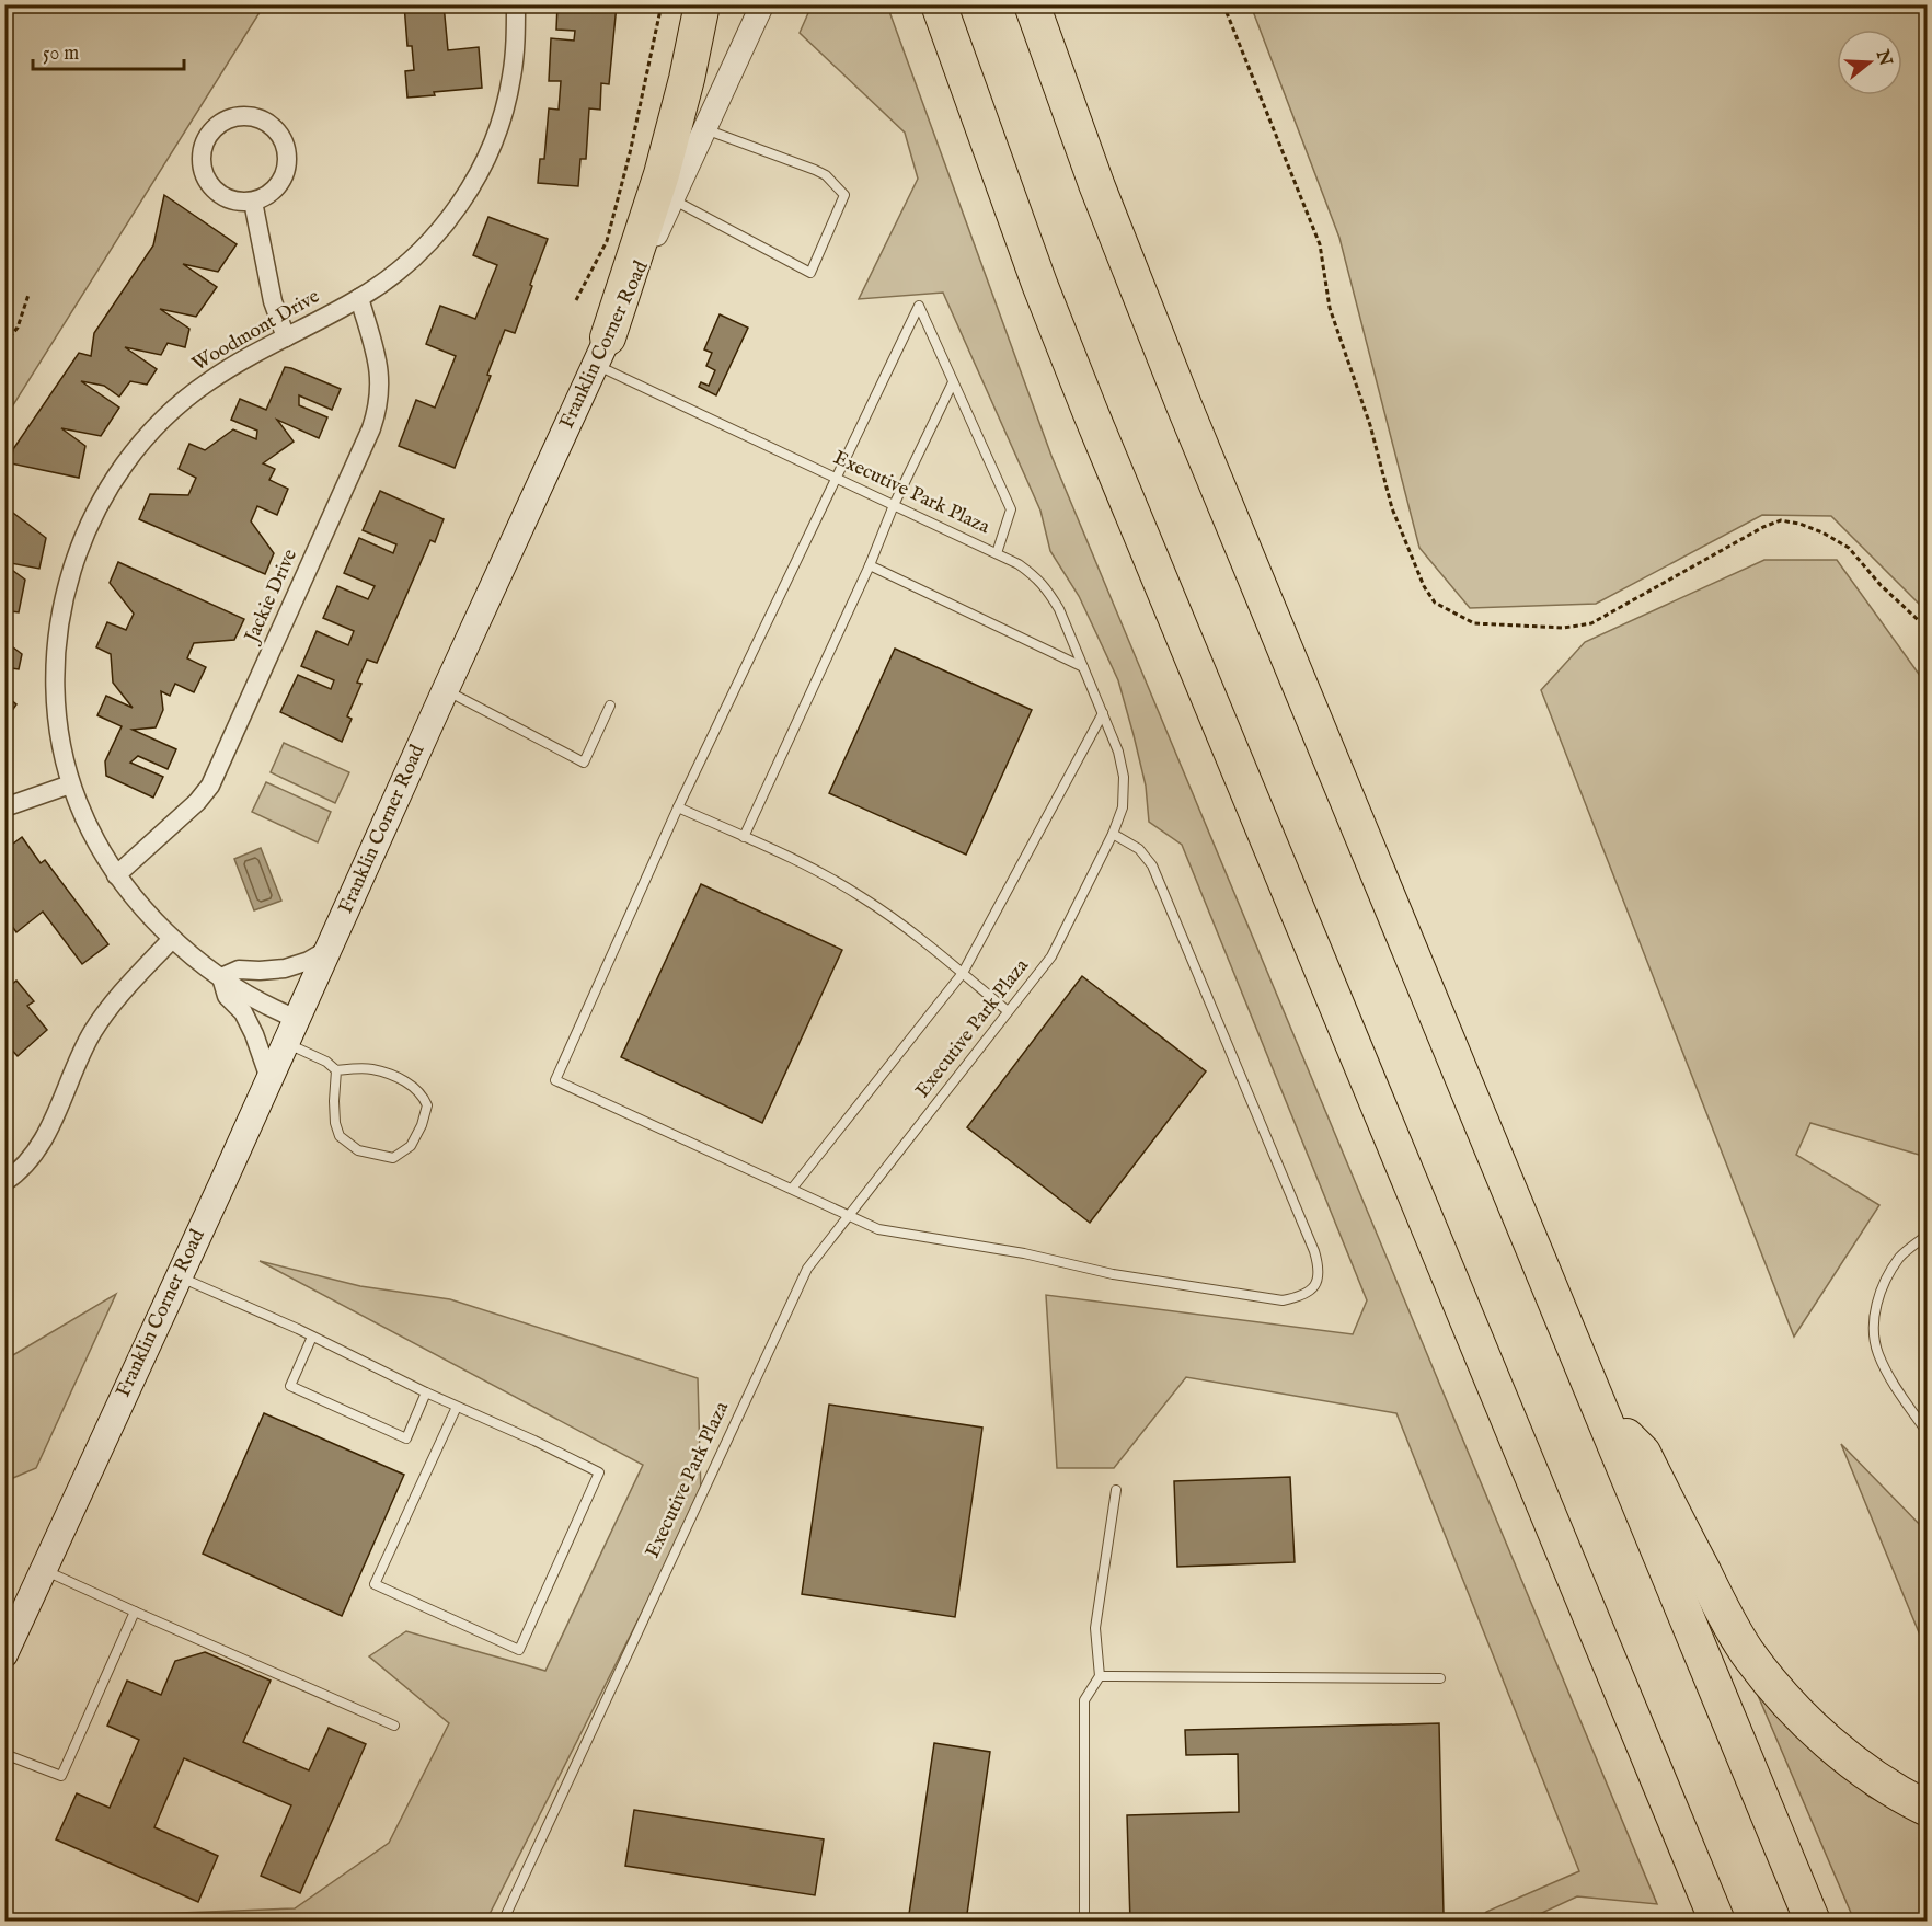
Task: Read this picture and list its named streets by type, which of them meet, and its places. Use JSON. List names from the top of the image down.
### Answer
{
  "streets": {
    "main road": ["Franklin Corner Road"],
    "street": ["Woodmont Drive", "Jackie Drive"],
    "lane": ["Executive Park Plaza"]
  },
  "crossings": [
    ["Woodmont Drive", "Franklin Corner Road"],
    ["Woodmont Drive", "Jackie Drive"],
    ["Franklin Corner Road", "Executive Park Plaza"]
  ],
  "scale_bar": "50 m",
  "north": "right"
}
